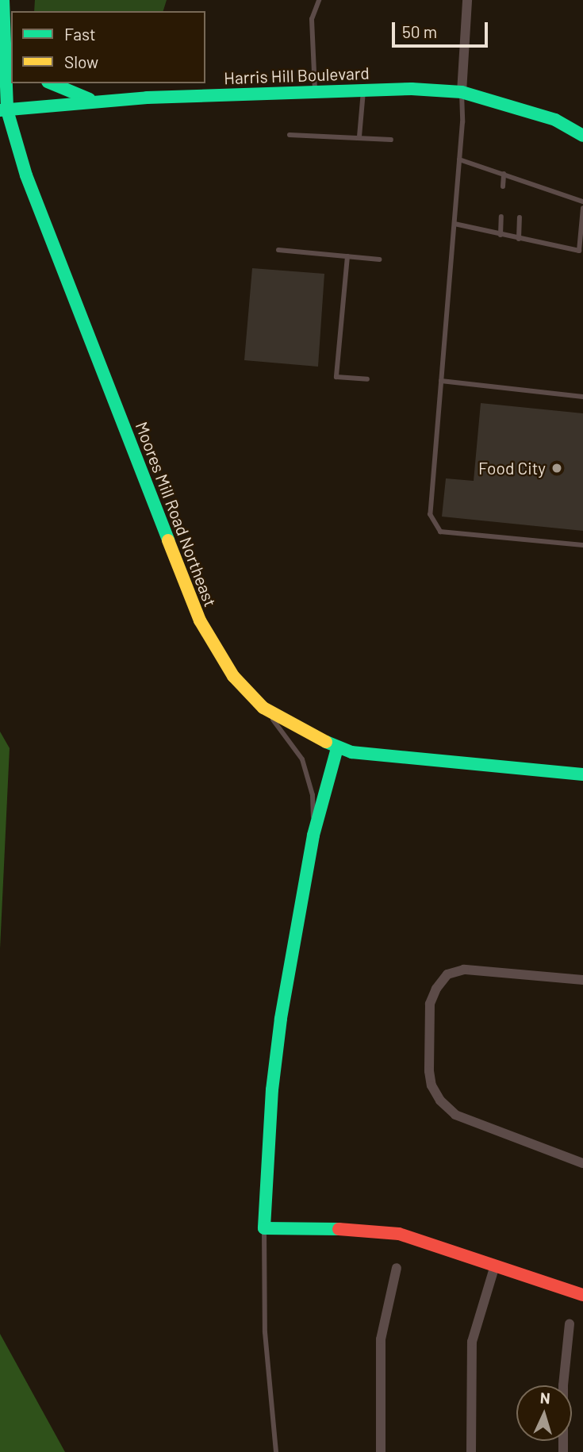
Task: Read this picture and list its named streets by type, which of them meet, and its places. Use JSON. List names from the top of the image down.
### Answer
{
  "streets": {
    "street": ["Harris Hill Boulevard", "Moores Mill Road Northeast"]
  },
  "crossings": [
    ["Harris Hill Boulevard", "Moores Mill Road Northeast"]
  ],
  "places": ["Food City"],
  "legend": ["Fast", "Slow"],
  "scale_bar": "50 m",
  "north": "top"
}
